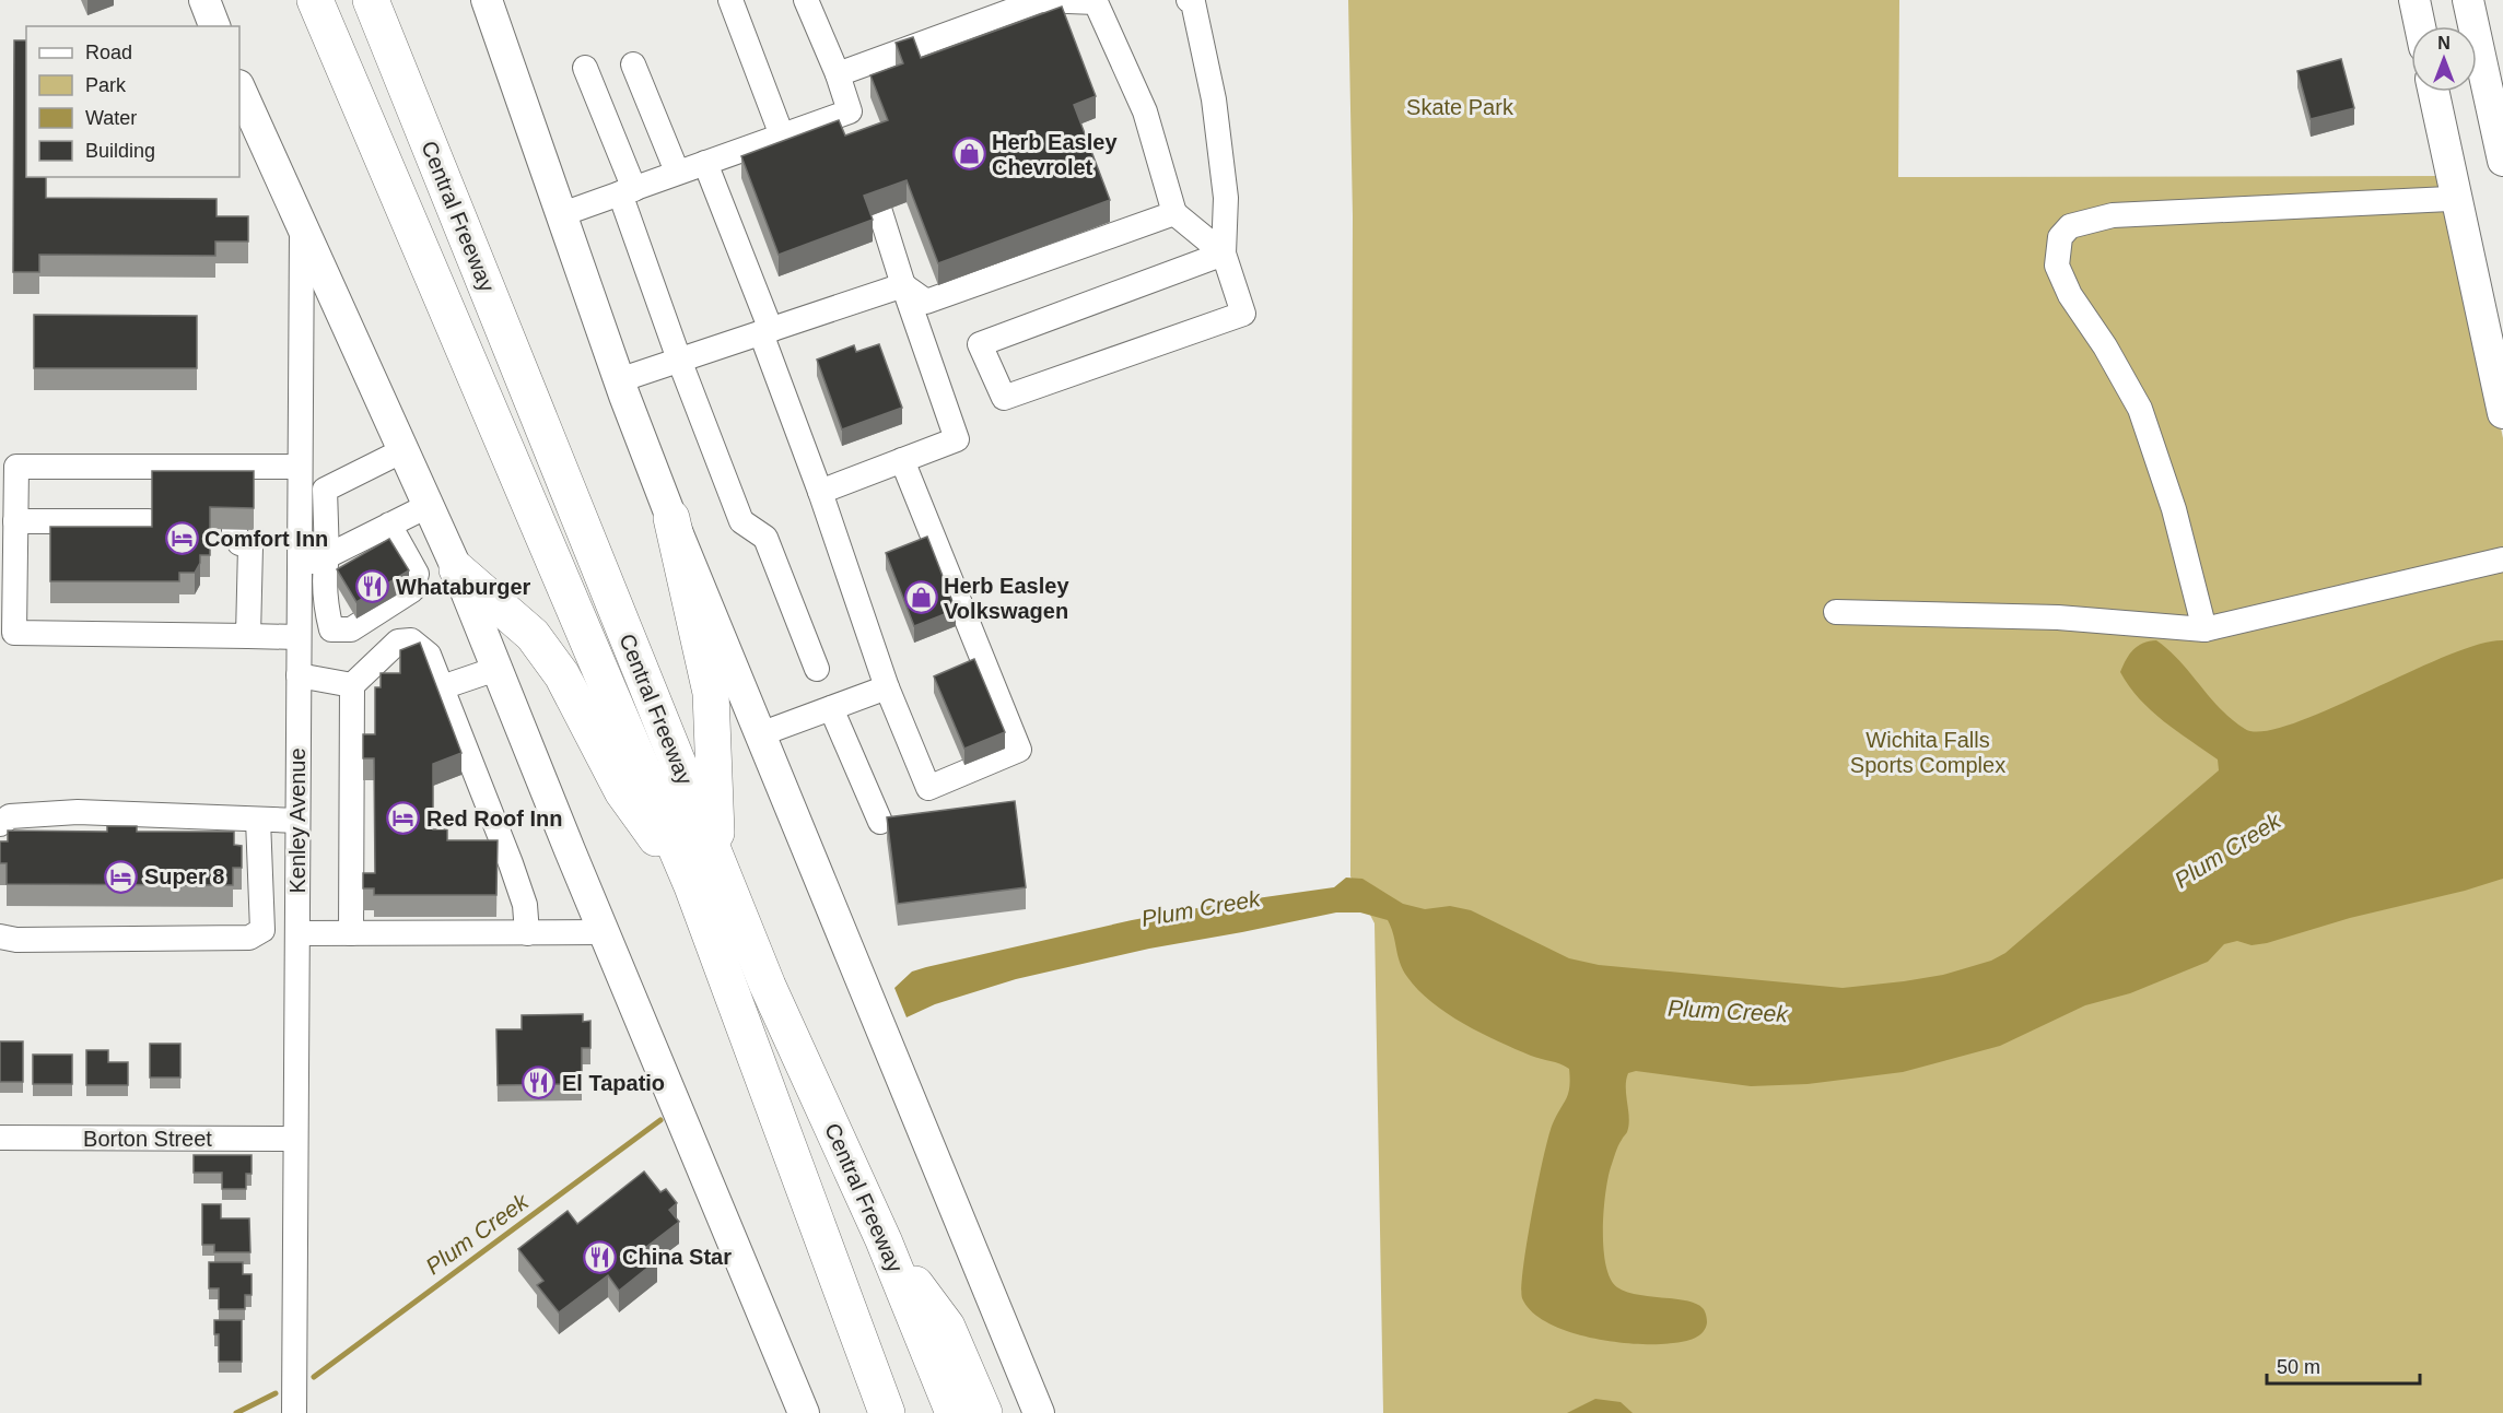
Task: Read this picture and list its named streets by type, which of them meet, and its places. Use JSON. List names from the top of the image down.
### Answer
{
  "streets": {
    "highway": ["Central Freeway"],
    "street": ["Kenley Avenue", "Borton Street"]
  },
  "crossings": [
    ["Kenley Avenue", "Borton Street"]
  ],
  "water": ["Plum Creek"],
  "parks": ["Skate Park", "Wichita Falls Sports Complex"],
  "places": {
    "shop": ["Herb Easley Chevrolet", "Herb Easley Volkswagen"],
    "hotel": ["Comfort Inn", "Red Roof Inn", "Super 8"],
    "restaurant": ["Whataburger", "El Tapatio", "China Star"]
  },
  "legend": [
    "Road",
    "Park",
    "Water",
    "Building"
  ],
  "scale_bar": "50 m",
  "north": "top"
}
